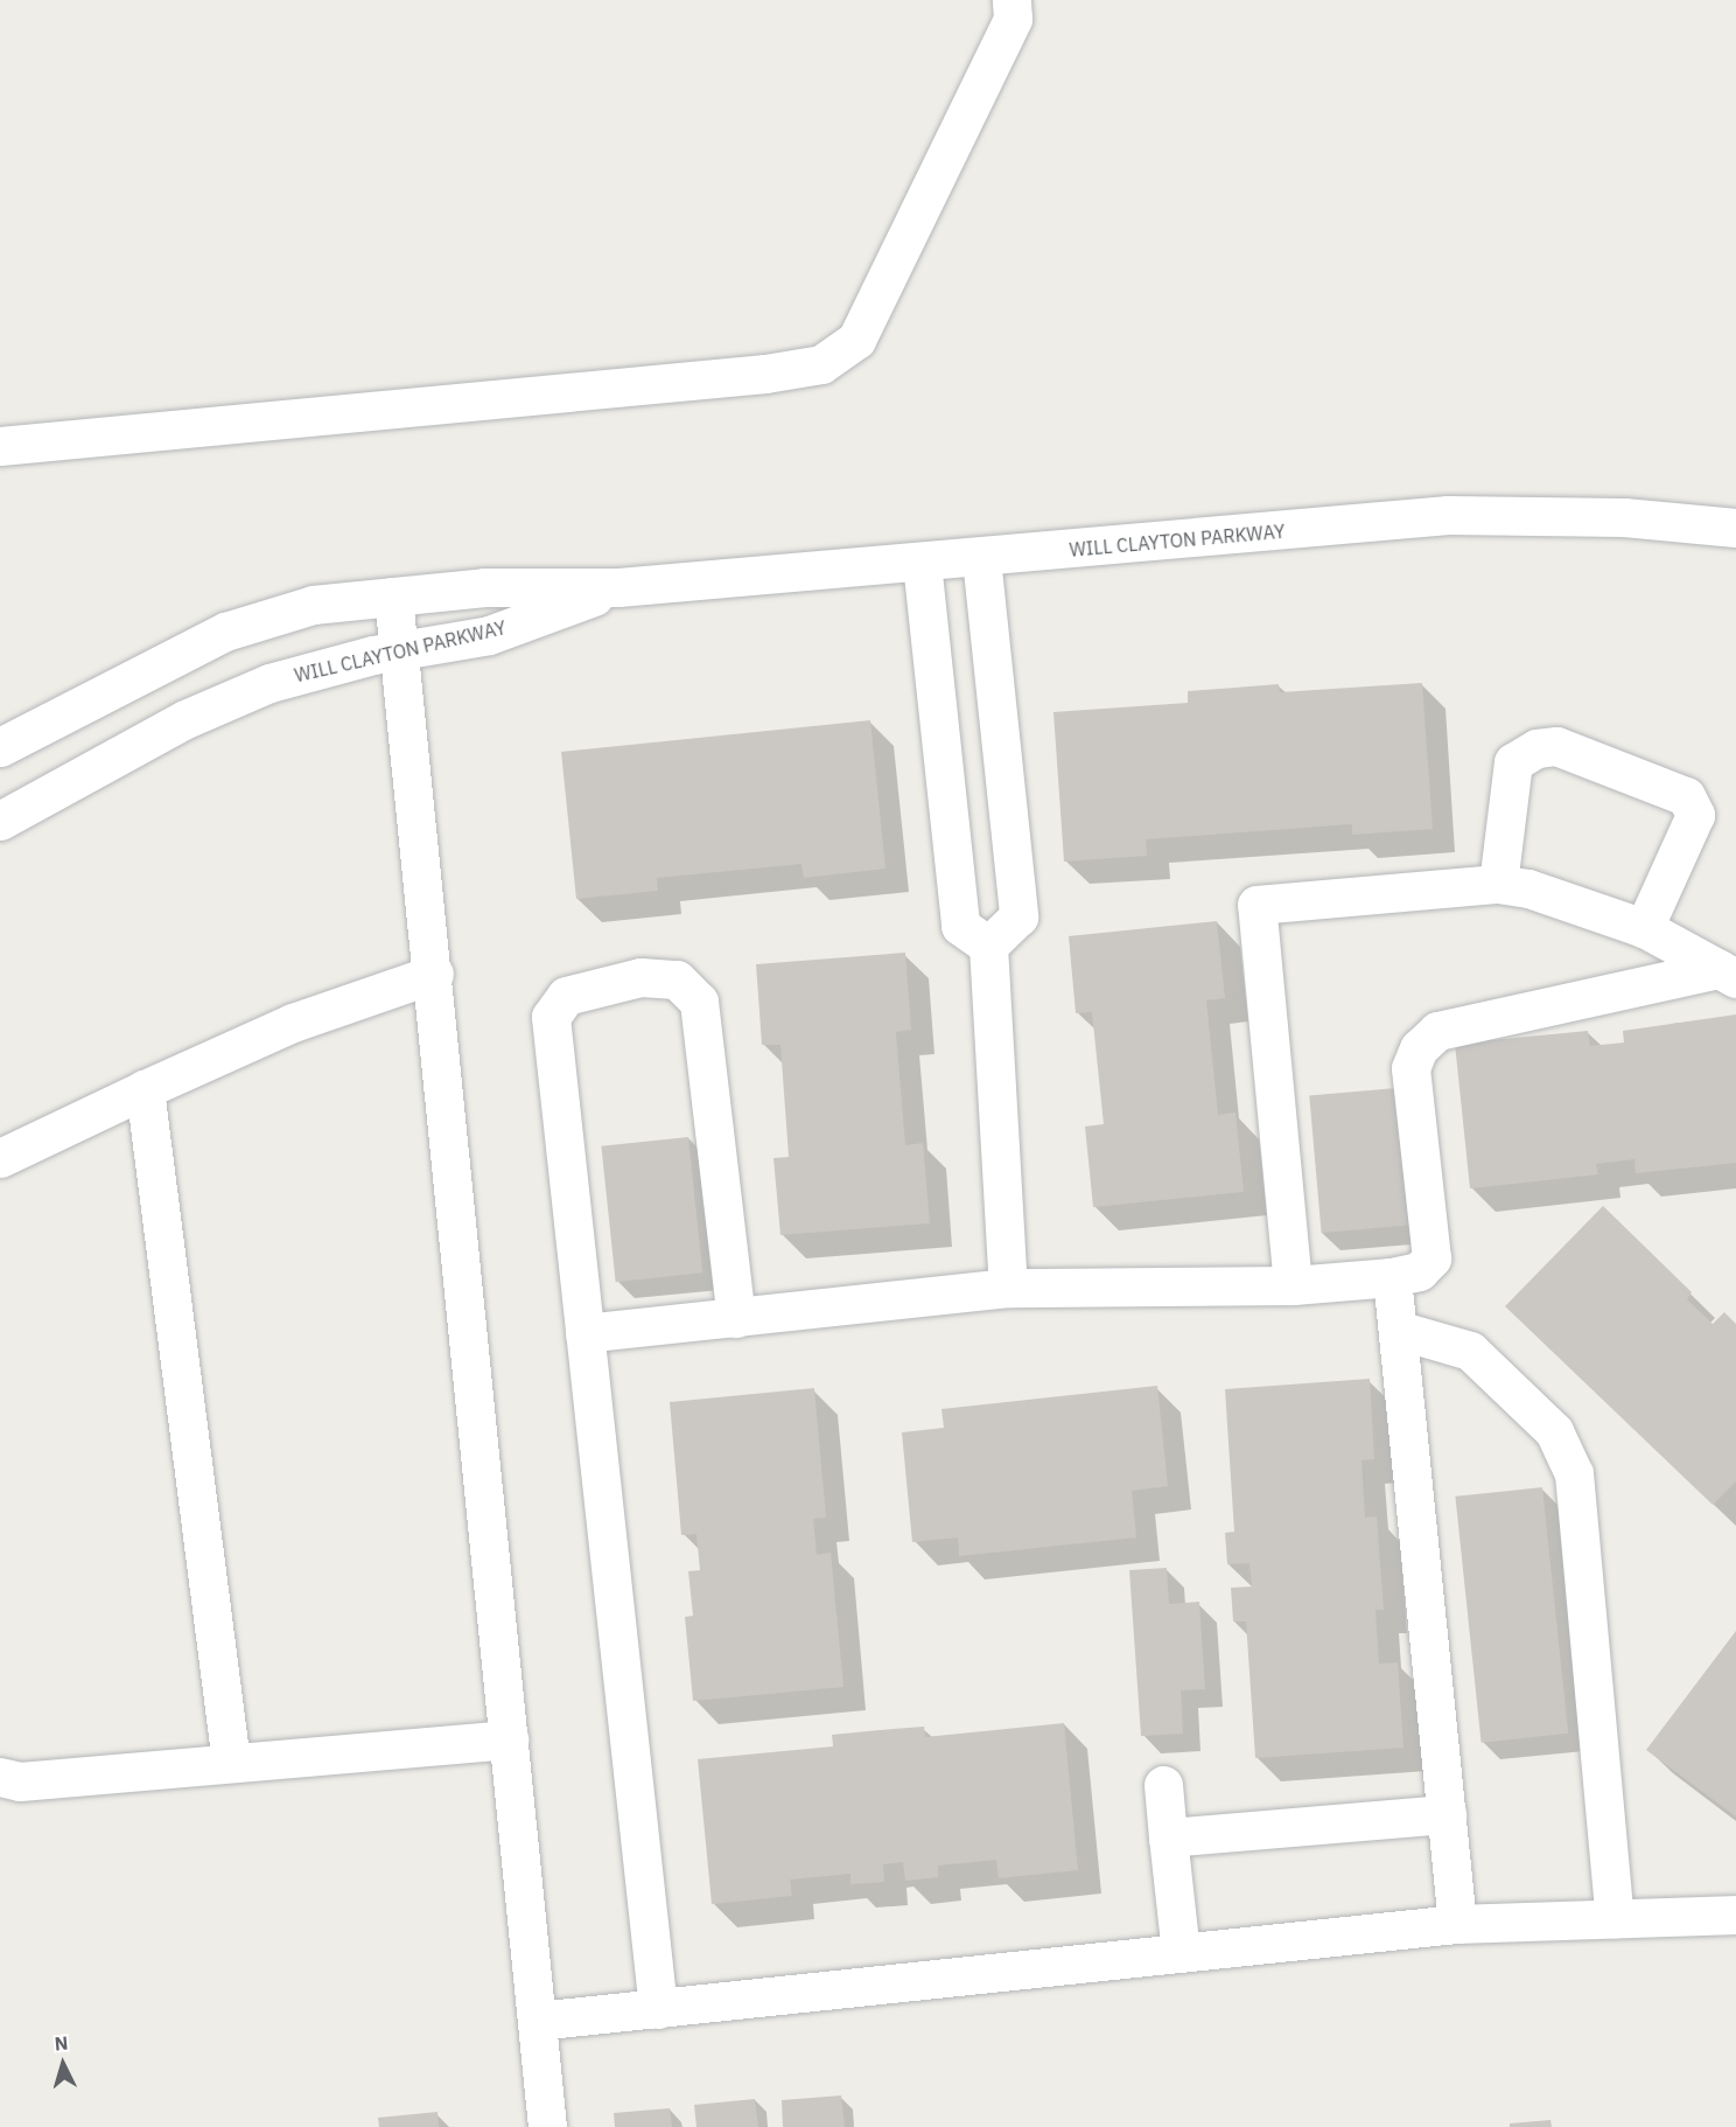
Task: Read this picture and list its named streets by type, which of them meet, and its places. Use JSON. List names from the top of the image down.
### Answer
{
  "streets": {
    "street": ["WILL CLAYTON PARKWAY"]
  },
  "north": "top"
}
